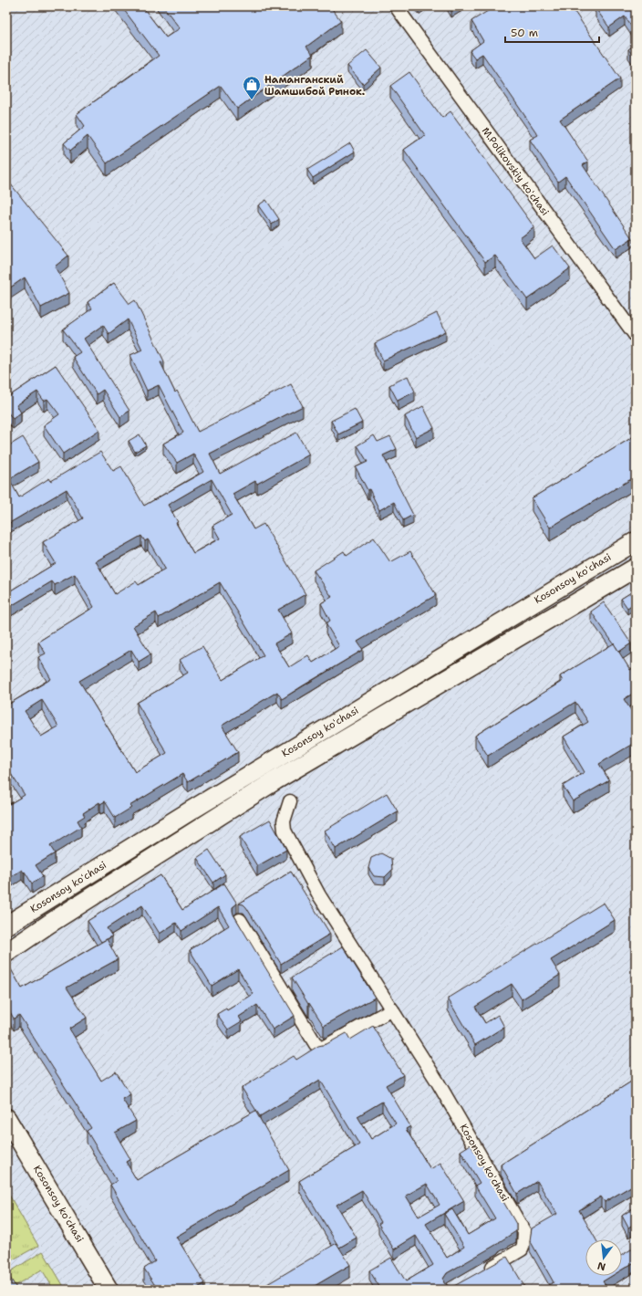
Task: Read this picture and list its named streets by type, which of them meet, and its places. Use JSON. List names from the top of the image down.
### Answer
{
  "streets": {
    "street": ["M.Polikovskiy koʻchasi", "Kosonsoy koʻchasi"]
  },
  "places": {
    "shop": ["Наманганский Шамшибой Рынок."]
  },
  "scale_bar": "50 m",
  "north": "bottom"
}
